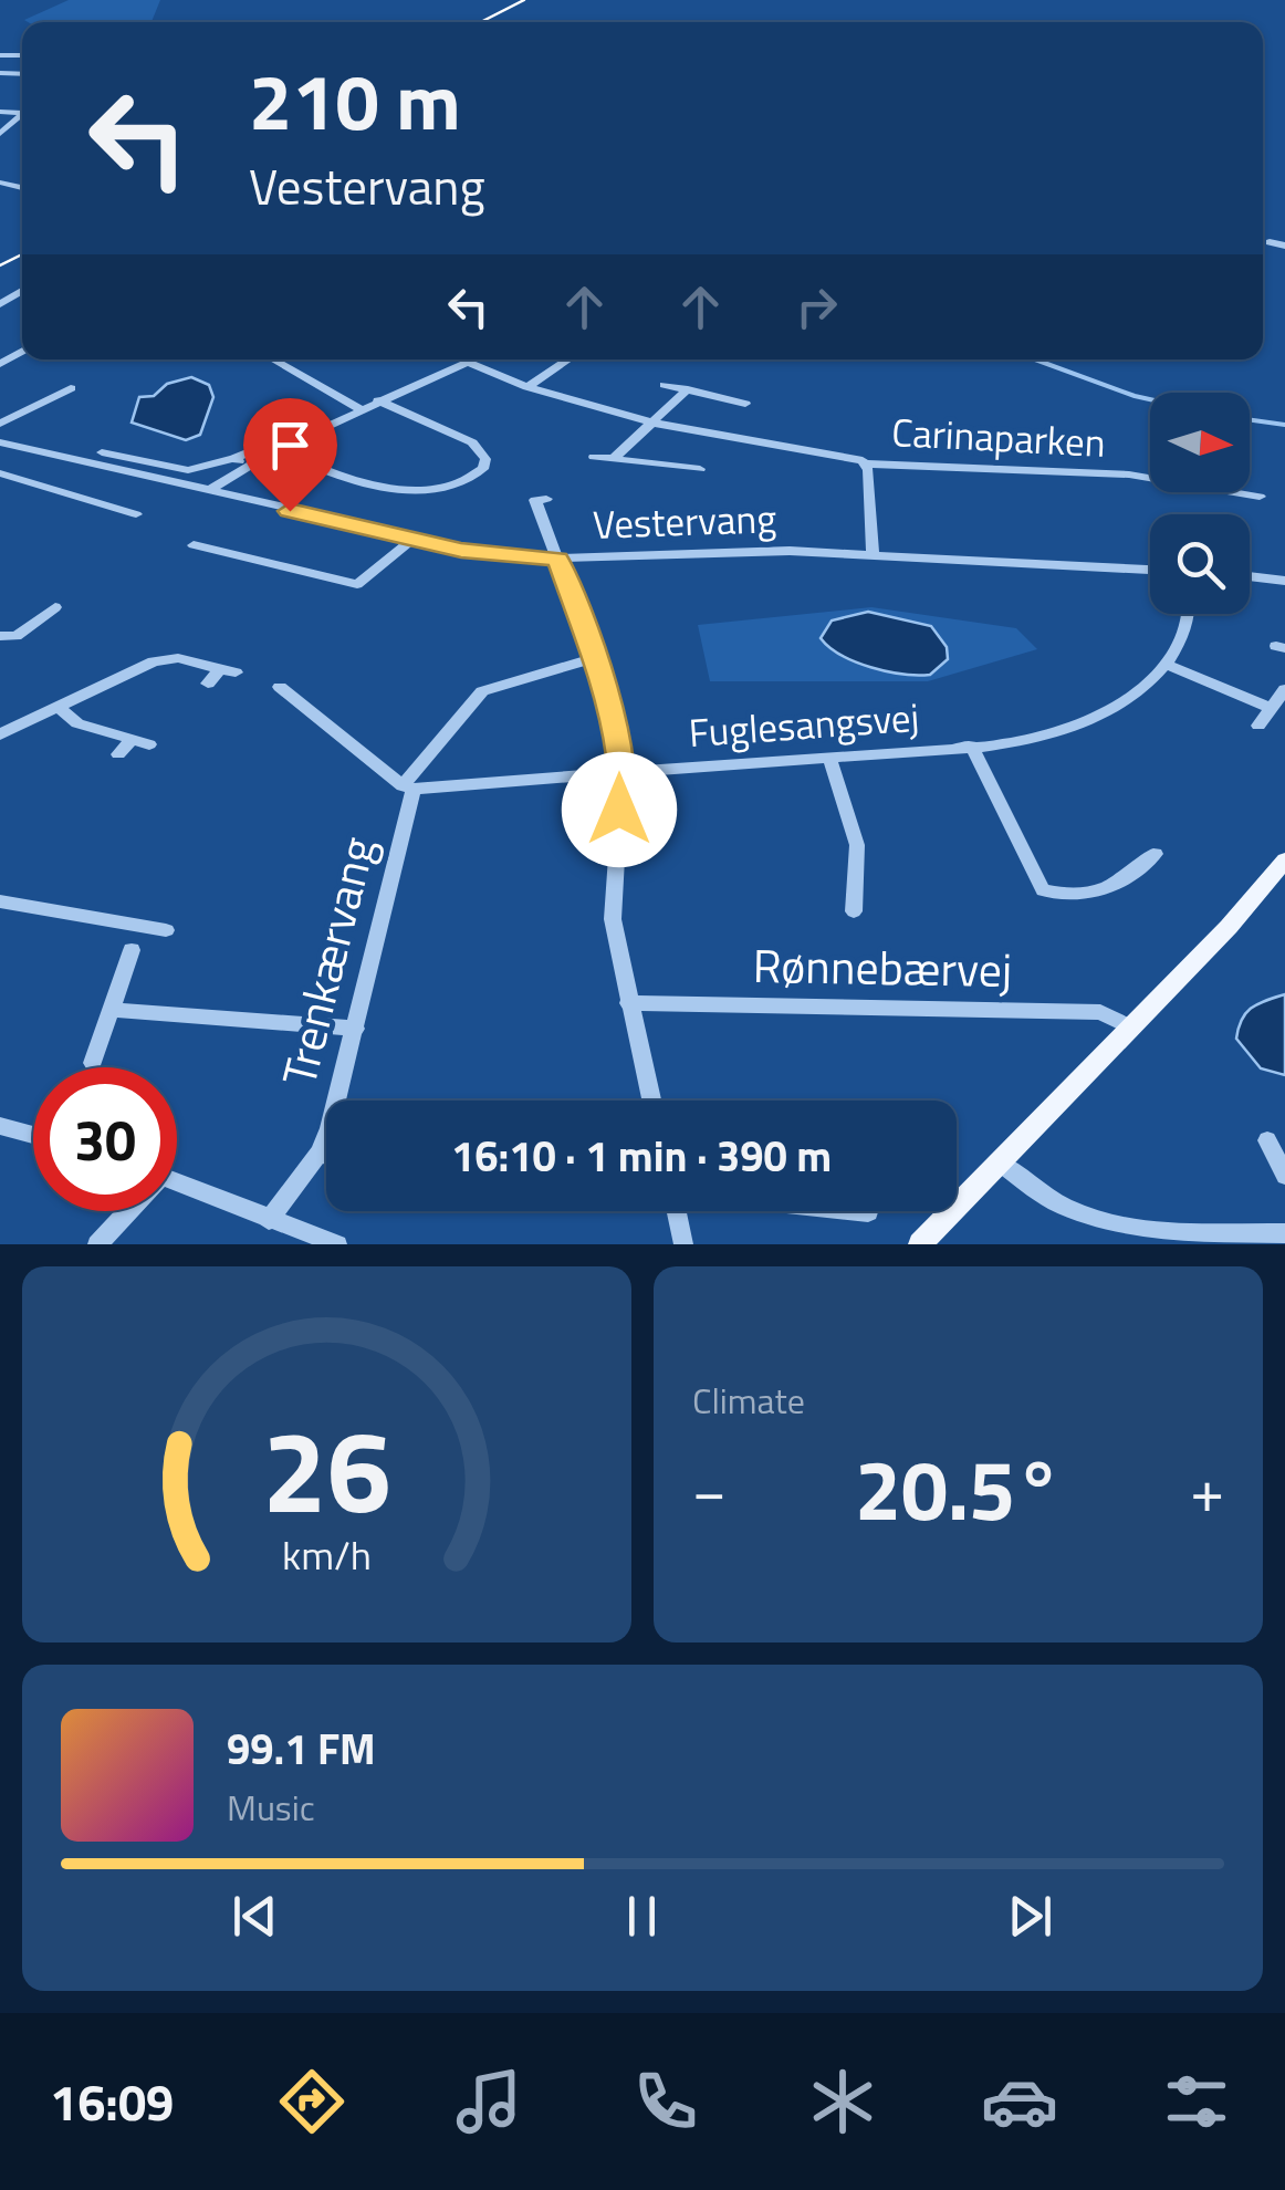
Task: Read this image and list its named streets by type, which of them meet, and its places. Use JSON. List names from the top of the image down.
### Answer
{
  "streets": {
    "street": [
      "Carinaparken",
      "Vestervang",
      "Fuglesangsvej",
      "Trenkærvang",
      "Rønnebærvej"
    ]
  },
  "crossings": [
    ["Carinaparken", "Vestervang"],
    ["Fuglesangsvej", "Trenkærvang"]
  ],
  "north": "right",
  "page": {
    "turn": ["210 m", "Vestervang"],
    "limit": "30",
    "trip": "16:10 · 1 min · 390 m",
    "tile": "Climate",
    "heat": ["−", "20.5°", "+"],
    "song": ["99.1 FM", "Music"],
    "tabs": "16:09",
    "gauge": ["26", "km/h"]
  }
}
